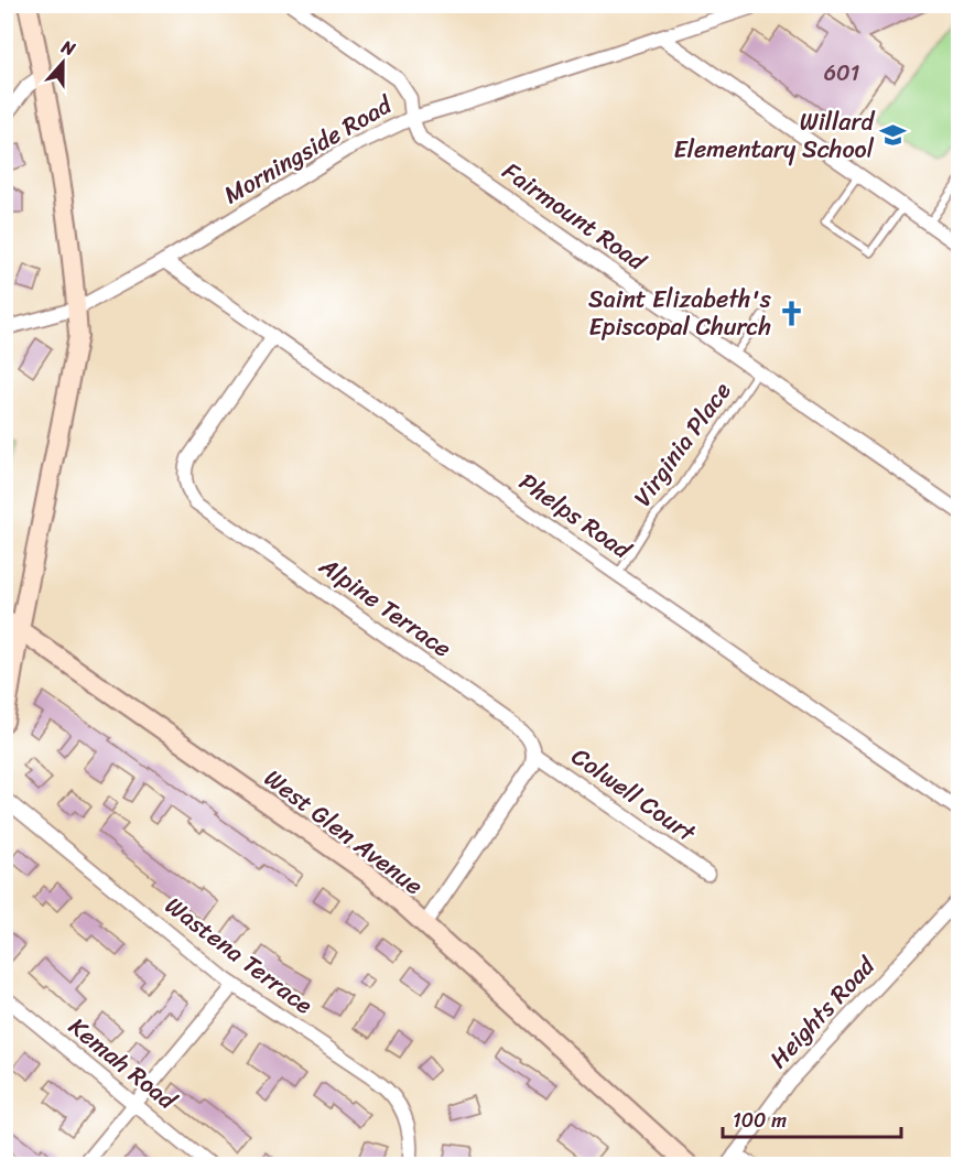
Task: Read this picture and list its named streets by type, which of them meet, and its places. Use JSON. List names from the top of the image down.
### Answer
{
  "streets": {
    "street": [
      "Morningside Road",
      "Fairmount Road",
      "Phelps Road",
      "Alpine Terrace",
      "Colwell Court",
      "West Glen Avenue",
      "Wastena Terrace",
      "Heights Road",
      "Kemah Road"
    ],
    "lane": ["Virginia Place"]
  },
  "crossings": [
    ["Morningside Road", "Fairmount Road"],
    ["Morningside Road", "Phelps Road"],
    ["Fairmount Road", "Virginia Place"],
    ["Virginia Place", "Phelps Road"],
    ["Phelps Road", "Alpine Terrace"],
    ["Alpine Terrace", "Colwell Court"]
  ],
  "places": {
    "school or university": ["Willard Elementary School"],
    "church": ["Saint Elizabeth's Episcopal Church"]
  },
  "house_numbers": ["601"],
  "scale_bar": "100 m",
  "north": "top"
}
